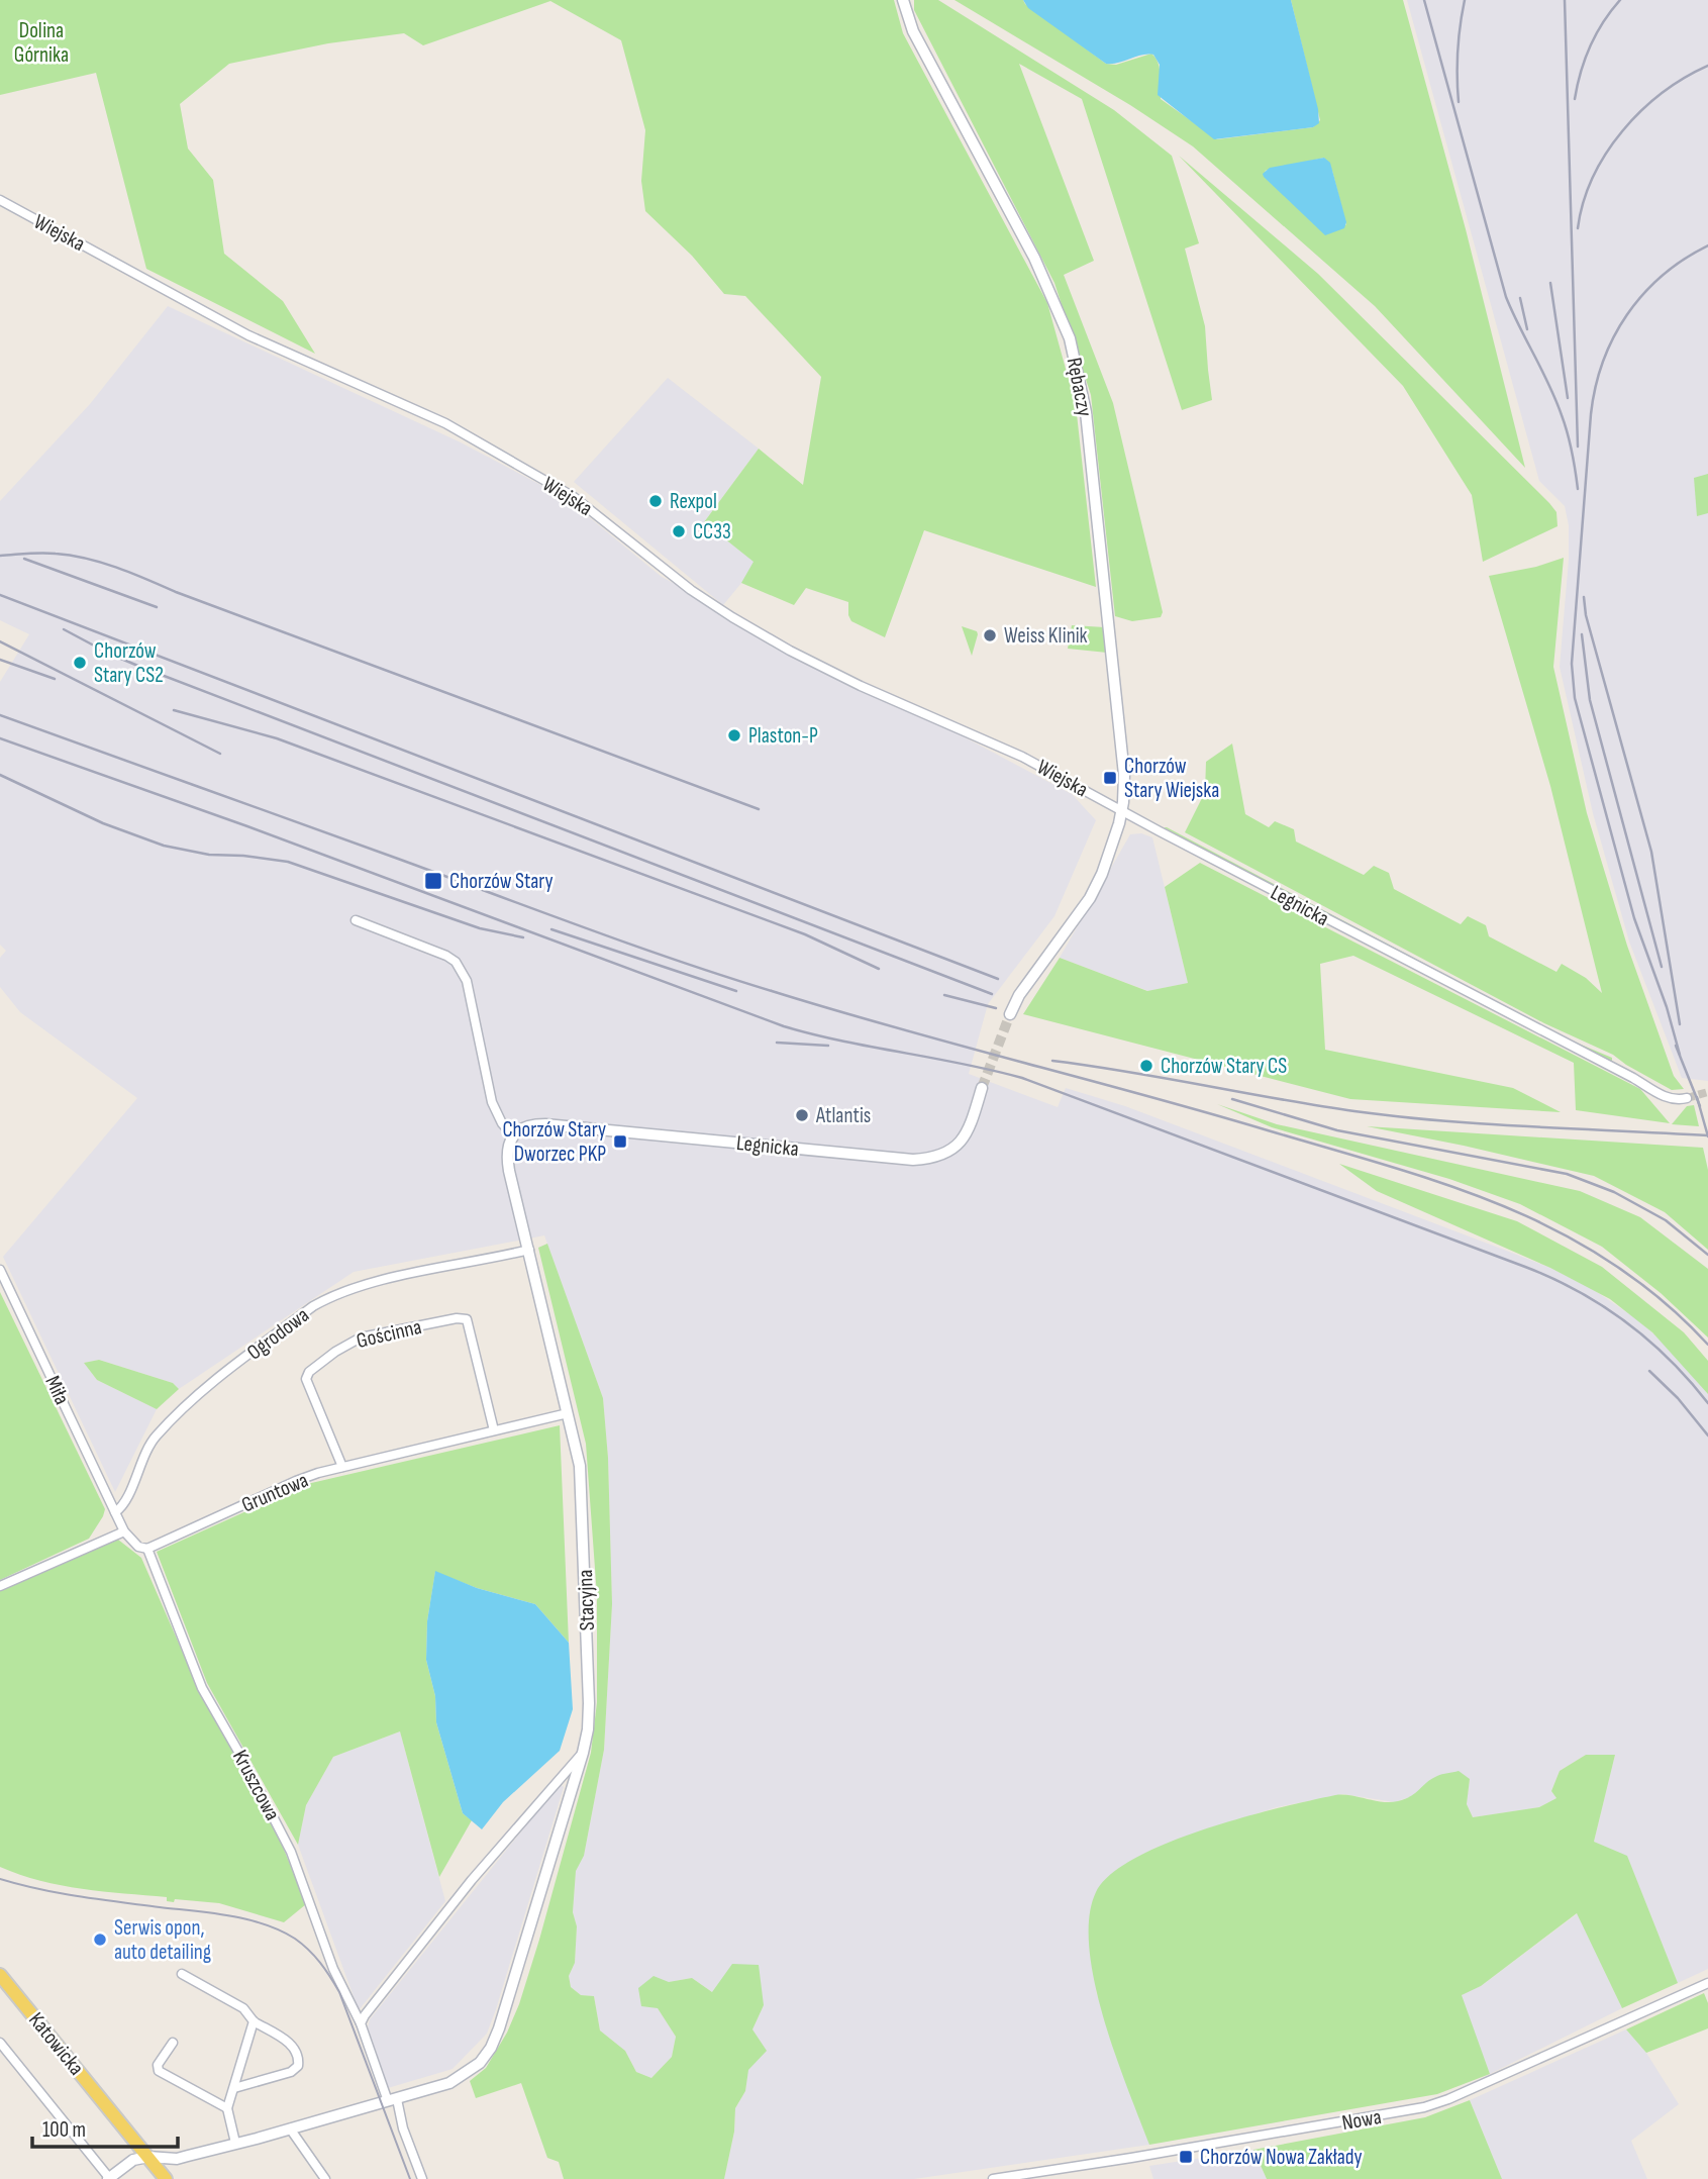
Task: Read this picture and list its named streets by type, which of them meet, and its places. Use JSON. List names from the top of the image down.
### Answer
{
  "streets": {
    "main road": ["Katowicka"],
    "street": [
      "Wiejska",
      "Rębaczy",
      "Legnicka",
      "Ogrodowa",
      "Gościnna",
      "Miła",
      "Gruntowa",
      "Stacyjna",
      "Kruszcowa",
      "Nowa"
    ]
  },
  "crossings": [
    ["Wiejska", "Rębaczy"],
    ["Wiejska", "Legnicka"],
    ["Rębaczy", "Legnicka"],
    ["Legnicka", "Stacyjna"],
    ["Ogrodowa", "Miła"],
    ["Ogrodowa", "Stacyjna"],
    ["Gościnna", "Gruntowa"],
    ["Gruntowa", "Stacyjna"],
    ["Gruntowa", "Kruszcowa"],
    ["Stacyjna", "Kruszcowa"],
    ["Stacyjna", "Katowicka"]
  ],
  "parks": ["Dolina Górnika"],
  "places": {
    "other": [
      "Rexpol",
      "CC33",
      "Weiss Klinik",
      "Chorzów Stary CS2",
      "Plaston-P",
      "Chorzów Stary CS",
      "Atlantis",
      "Serwis opon, auto detailing"
    ],
    "transit": [
      "Chorzów Stary Wiejska",
      "Chorzów Stary",
      "Chorzów Stary Dworzec PKP",
      "Chorzów Nowa Zakłady"
    ]
  },
  "scale_bar": "100 m"
}
